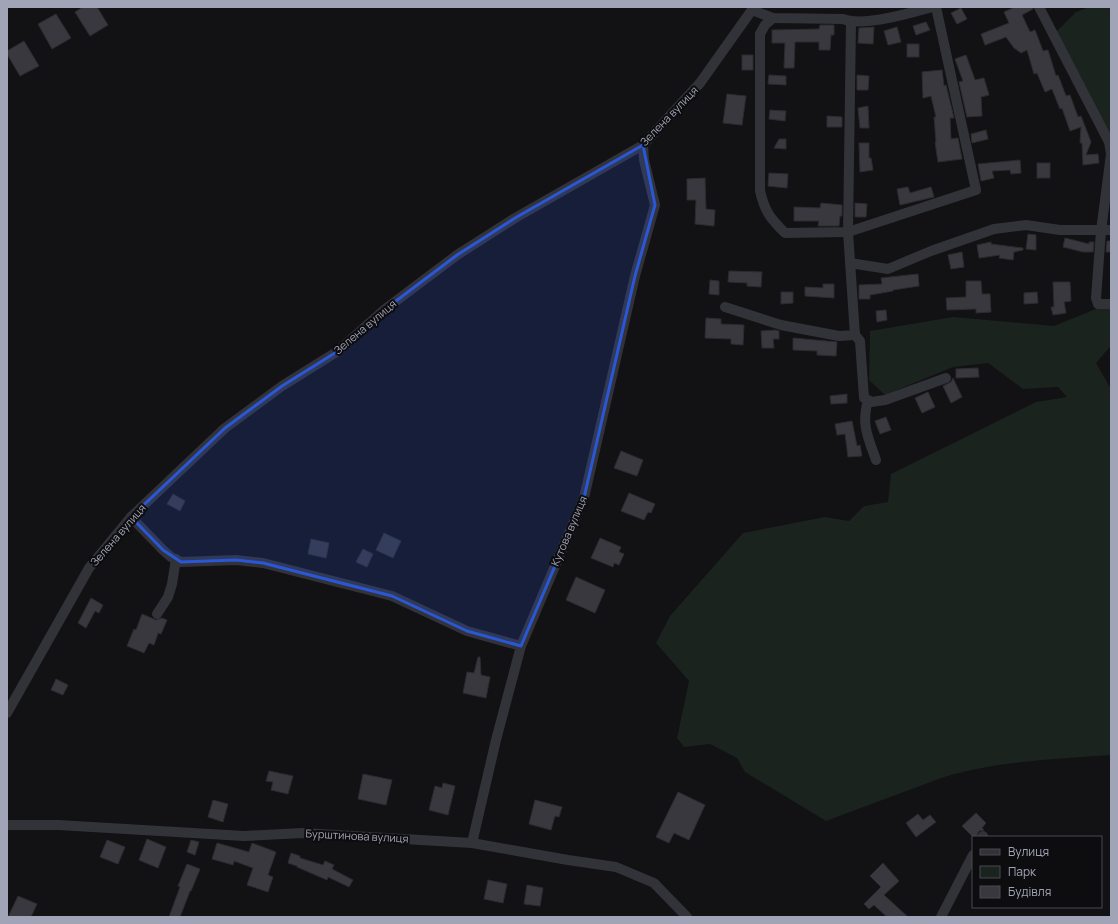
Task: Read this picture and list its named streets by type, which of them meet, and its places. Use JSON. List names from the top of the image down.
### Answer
{
  "streets": {
    "street": ["Зелена вулиця", "Кутова вулиця", "Бурштинова вулиця"]
  },
  "crossings": [
    ["Зелена вулиця", "Кутова вулиця"],
    ["Кутова вулиця", "Бурштинова вулиця"]
  ],
  "legend": ["Вулиця", "Парк", "Будівля"]
}
